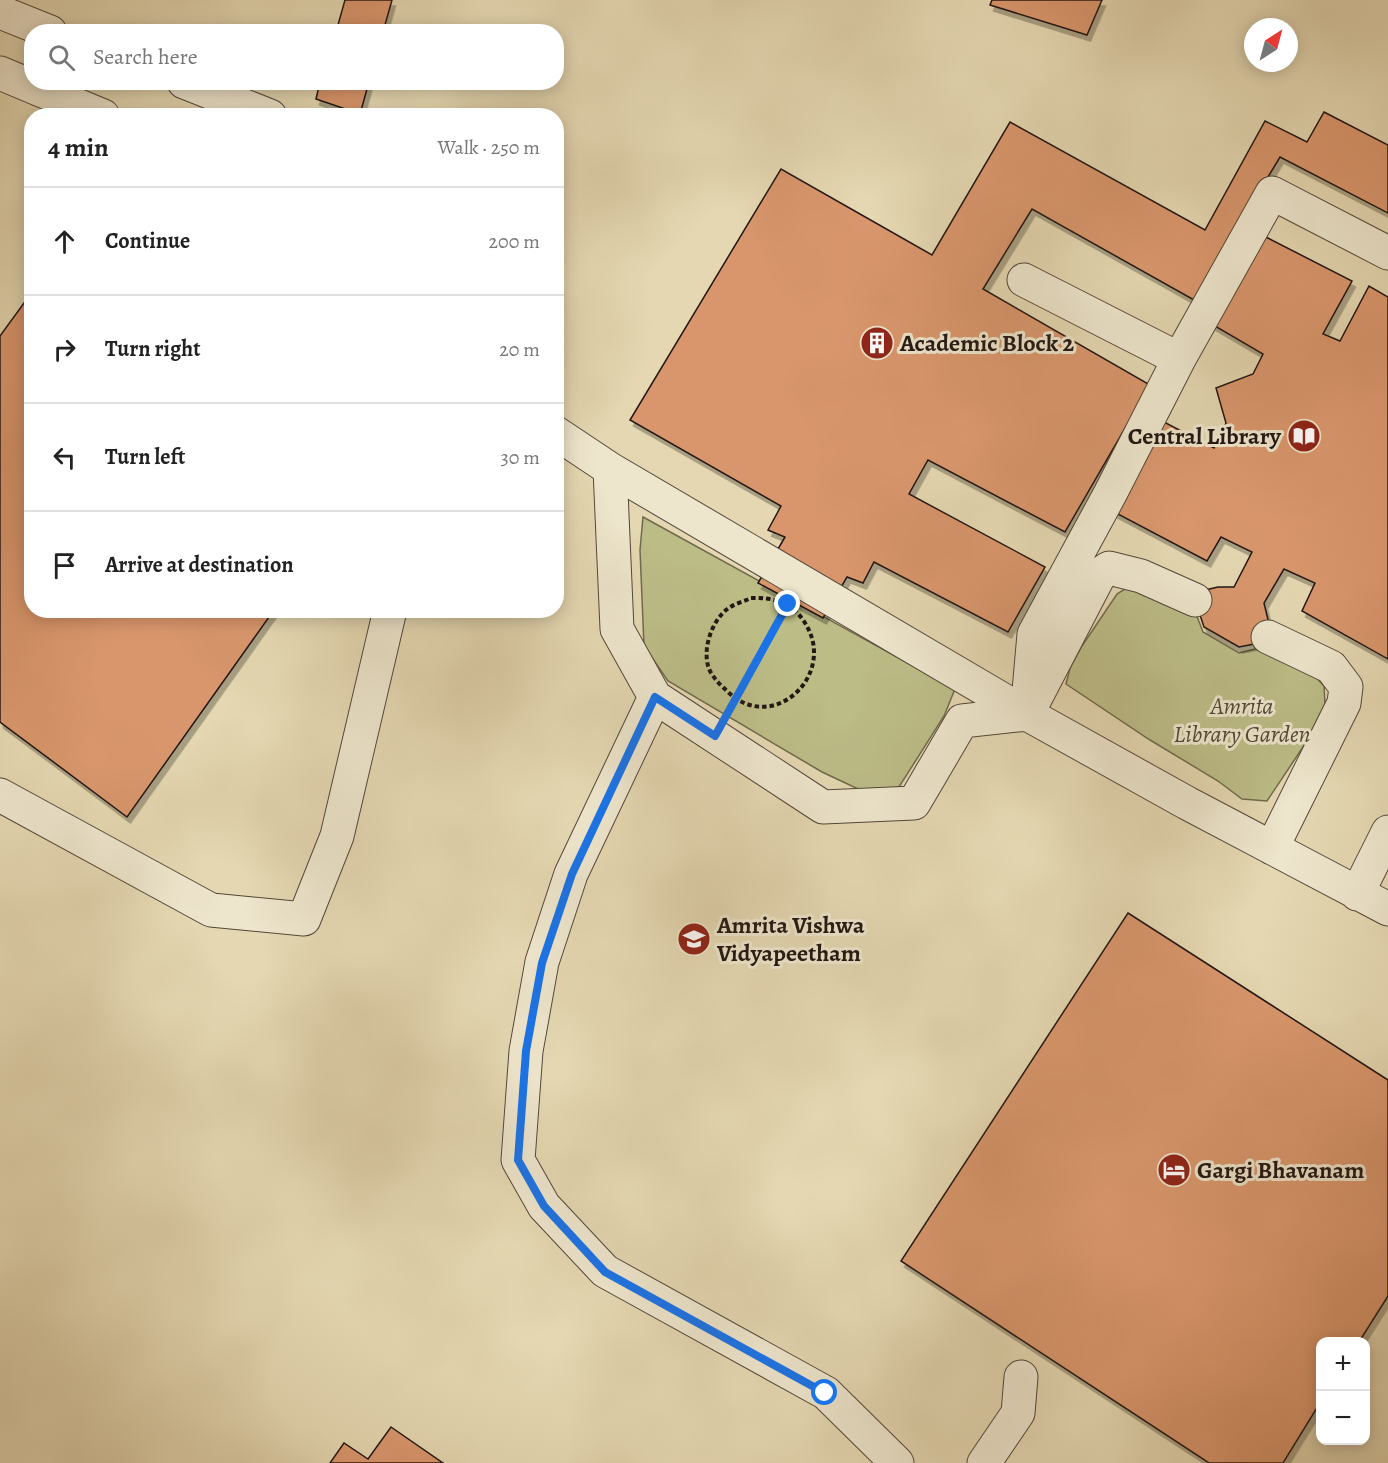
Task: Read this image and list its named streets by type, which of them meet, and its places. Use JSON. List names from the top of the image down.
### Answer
{
  "parks": ["Amrita Library Garden"],
  "places": {
    "building": ["Academic Block 2"],
    "library": ["Central Library"],
    "school or university": ["Amrita Vishwa Vidyapeetham"],
    "hotel": ["Gargi Bhavanam"]
  },
  "north": "top right",
  "page": {
    "search": "Search here",
    "heading": ["4 min", "Walk · 250 m"],
    "list": [
      ["Continue", "200 m"],
      ["Turn right", "20 m"],
      ["Turn left", "30 m"],
      "Arrive at destination"
    ],
    "map_buttons": ["+", "−"]
  }
}
